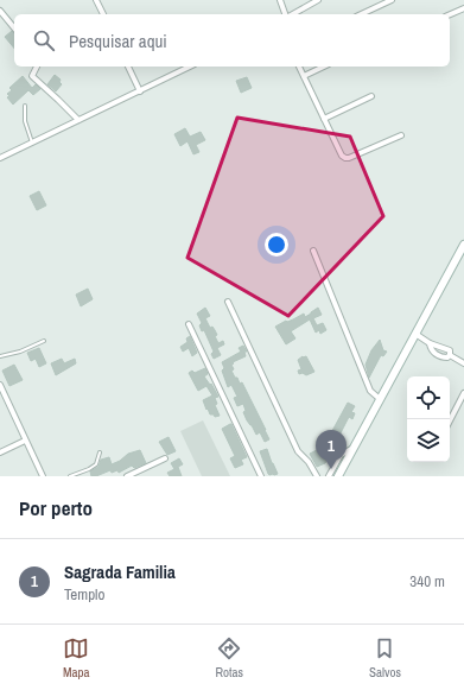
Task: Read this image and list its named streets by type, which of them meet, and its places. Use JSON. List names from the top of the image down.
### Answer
{
  "page": {
    "search": "Pesquisar aqui",
    "pins": "1",
    "heading": "Por perto",
    "list": [
      {
        "mark": "1",
        "name": "Sagrada Familia",
        "note": "Templo",
        "value": "340 m"
      }
    ],
    "nav": ["Mapa", "Rotas", "Salvos"]
  }
}
